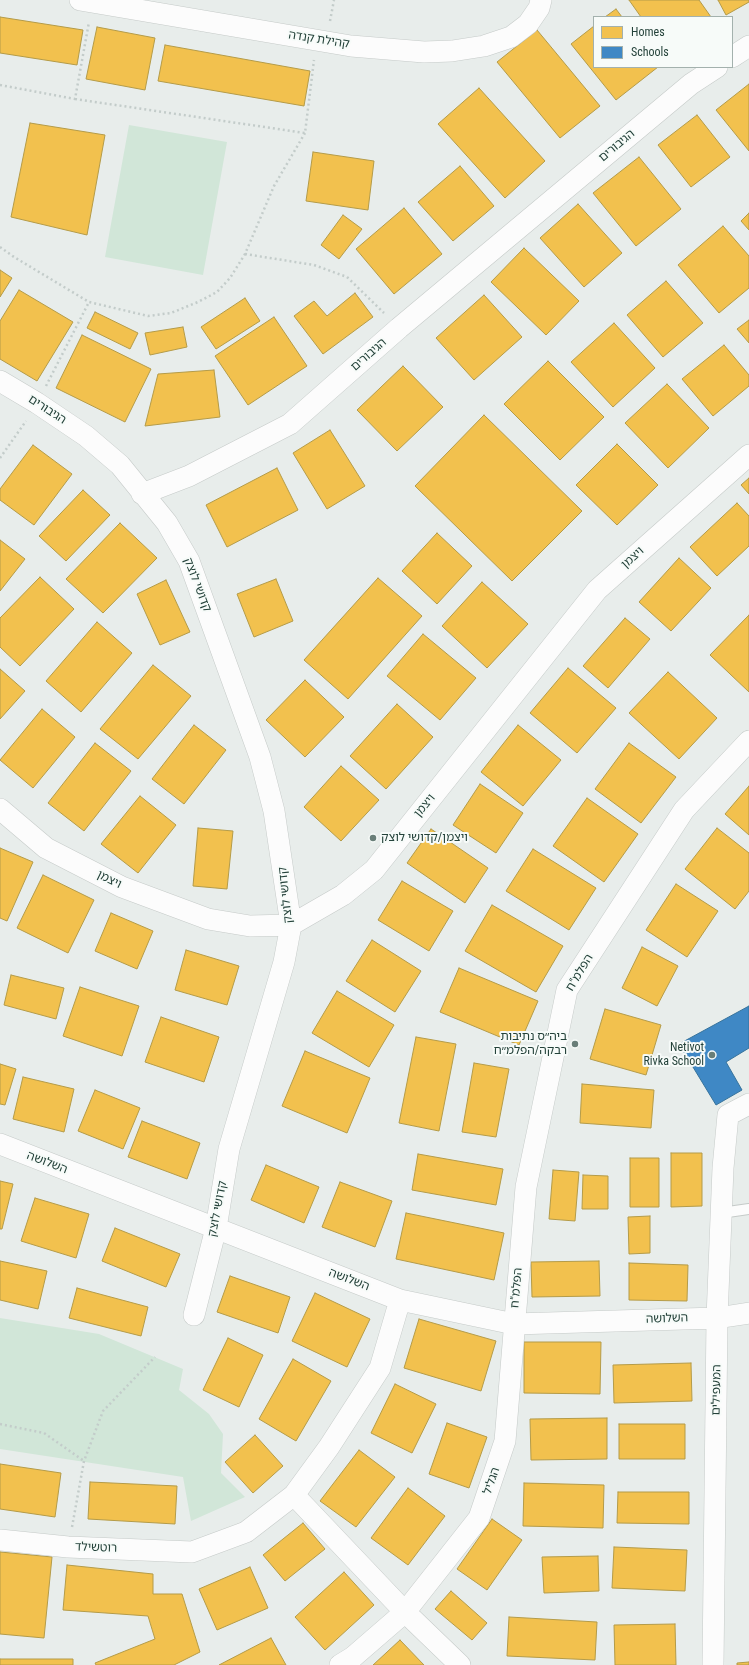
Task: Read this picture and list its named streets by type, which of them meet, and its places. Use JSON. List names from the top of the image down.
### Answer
{
  "streets": {
    "street": [
      "קהילת קנדה",
      "הגיבורים",
      "ויצמן",
      "קדושי לוצק",
      "הפלמ\"ח",
      "השלושה",
      "המעפילים",
      "הגליל",
      "רוטשילד"
    ]
  },
  "crossings": [
    ["הגיבורים", "קדושי לוצק"],
    ["ויצמן", "קדושי לוצק"],
    ["קדושי לוצק", "השלושה"],
    ["הפלמ\"ח", "השלושה"],
    ["הפלמ\"ח", "הגליל"],
    ["השלושה", "המעפילים"],
    ["השלושה", "הגליל"]
  ],
  "places": ["ויצמן/קדושי לוצק", "ביה״ס נתיבות רבקה/הפלמ״ח", "Netivot Rivka School"],
  "legend": ["Homes", "Schools"]
}
